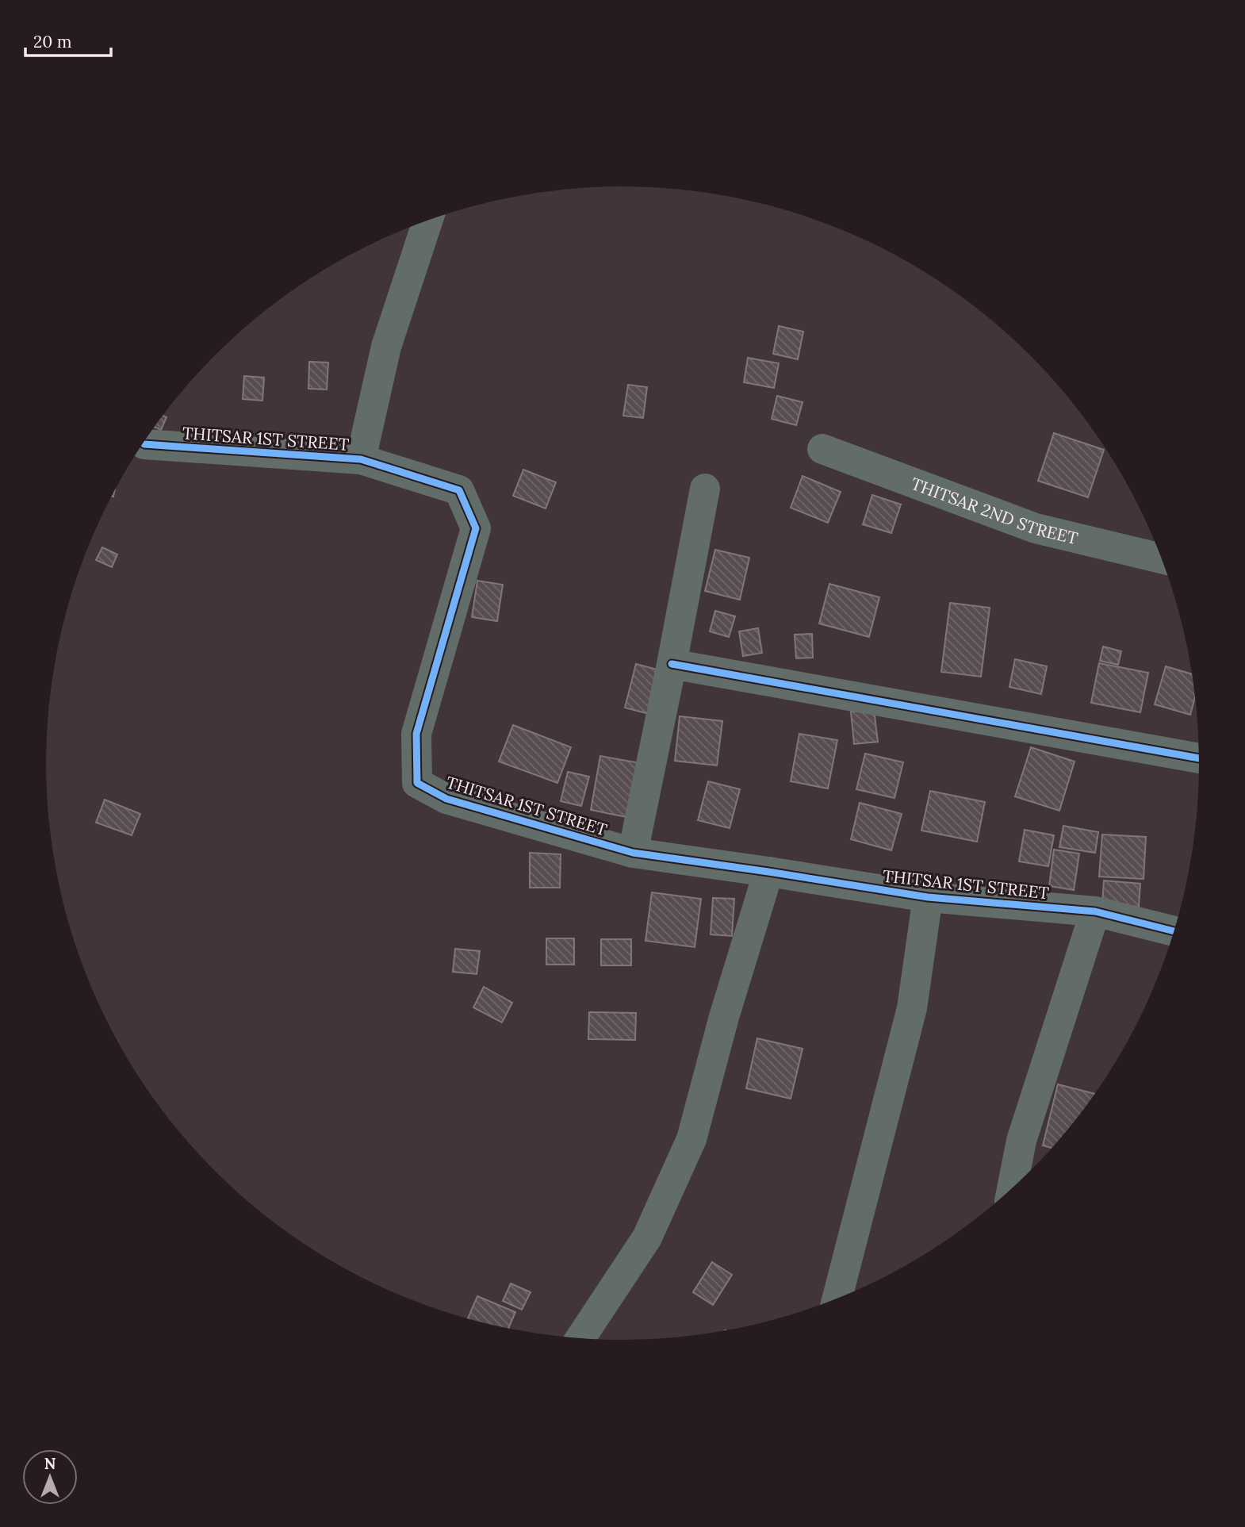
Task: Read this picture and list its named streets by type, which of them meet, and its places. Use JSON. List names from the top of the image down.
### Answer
{
  "streets": {
    "street": ["THITSAR 1ST STREET", "THITSAR 2ND STREET"]
  },
  "scale_bar": "20 m",
  "north": "top"
}
